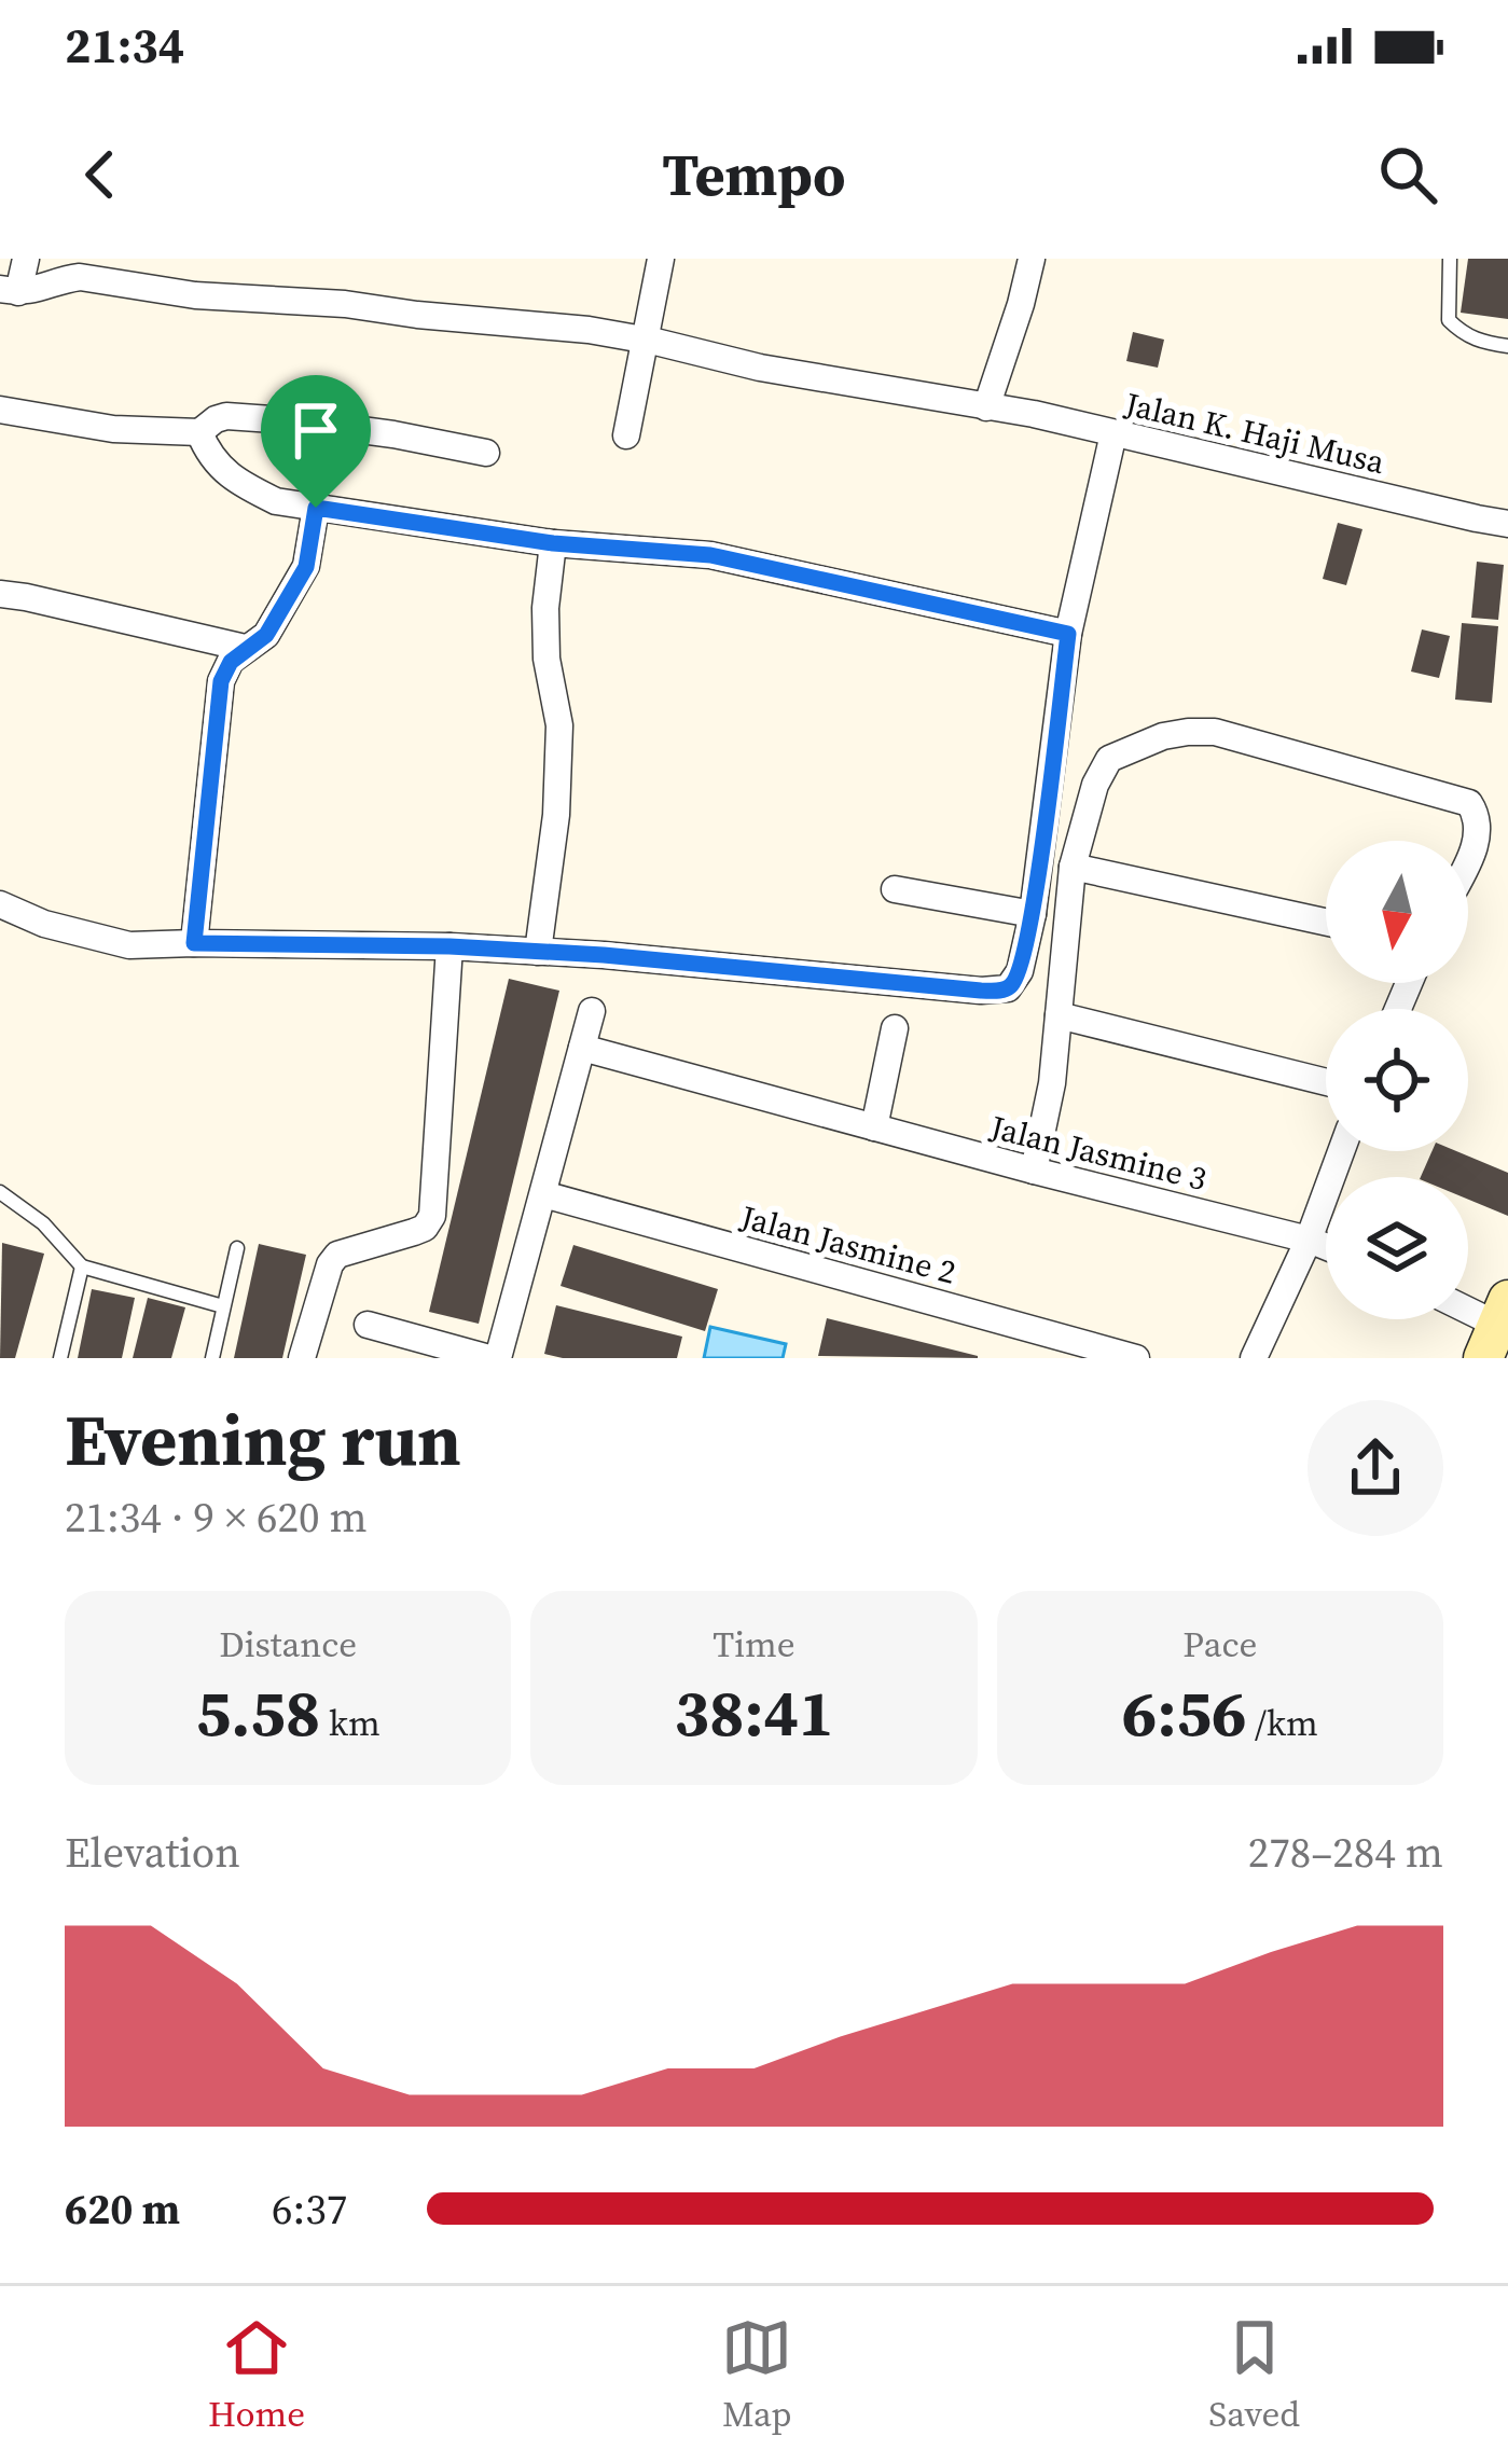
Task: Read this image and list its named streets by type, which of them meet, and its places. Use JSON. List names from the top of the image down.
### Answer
{
  "streets": {
    "street": ["Jalan K. Haji Musa", "Jalan Jasmine 3", "Jalan Jasmine 2"]
  },
  "north": "bottom",
  "page": {
    "status": "21:34",
    "header": "Tempo",
    "heading": ["Evening run", "21:34 · 9 × 620 m"],
    "stats": [
      ["Distance", "5.58 km"],
      ["Time", "38:41"],
      ["Pace", "6:56 /km"]
    ],
    "chart": ["Elevation", "278–284 m"],
    "list": [
      {
        "name": "620 m",
        "note": "6:37"
      }
    ],
    "tabs": ["Home", "Map", "Saved"]
  }
}
